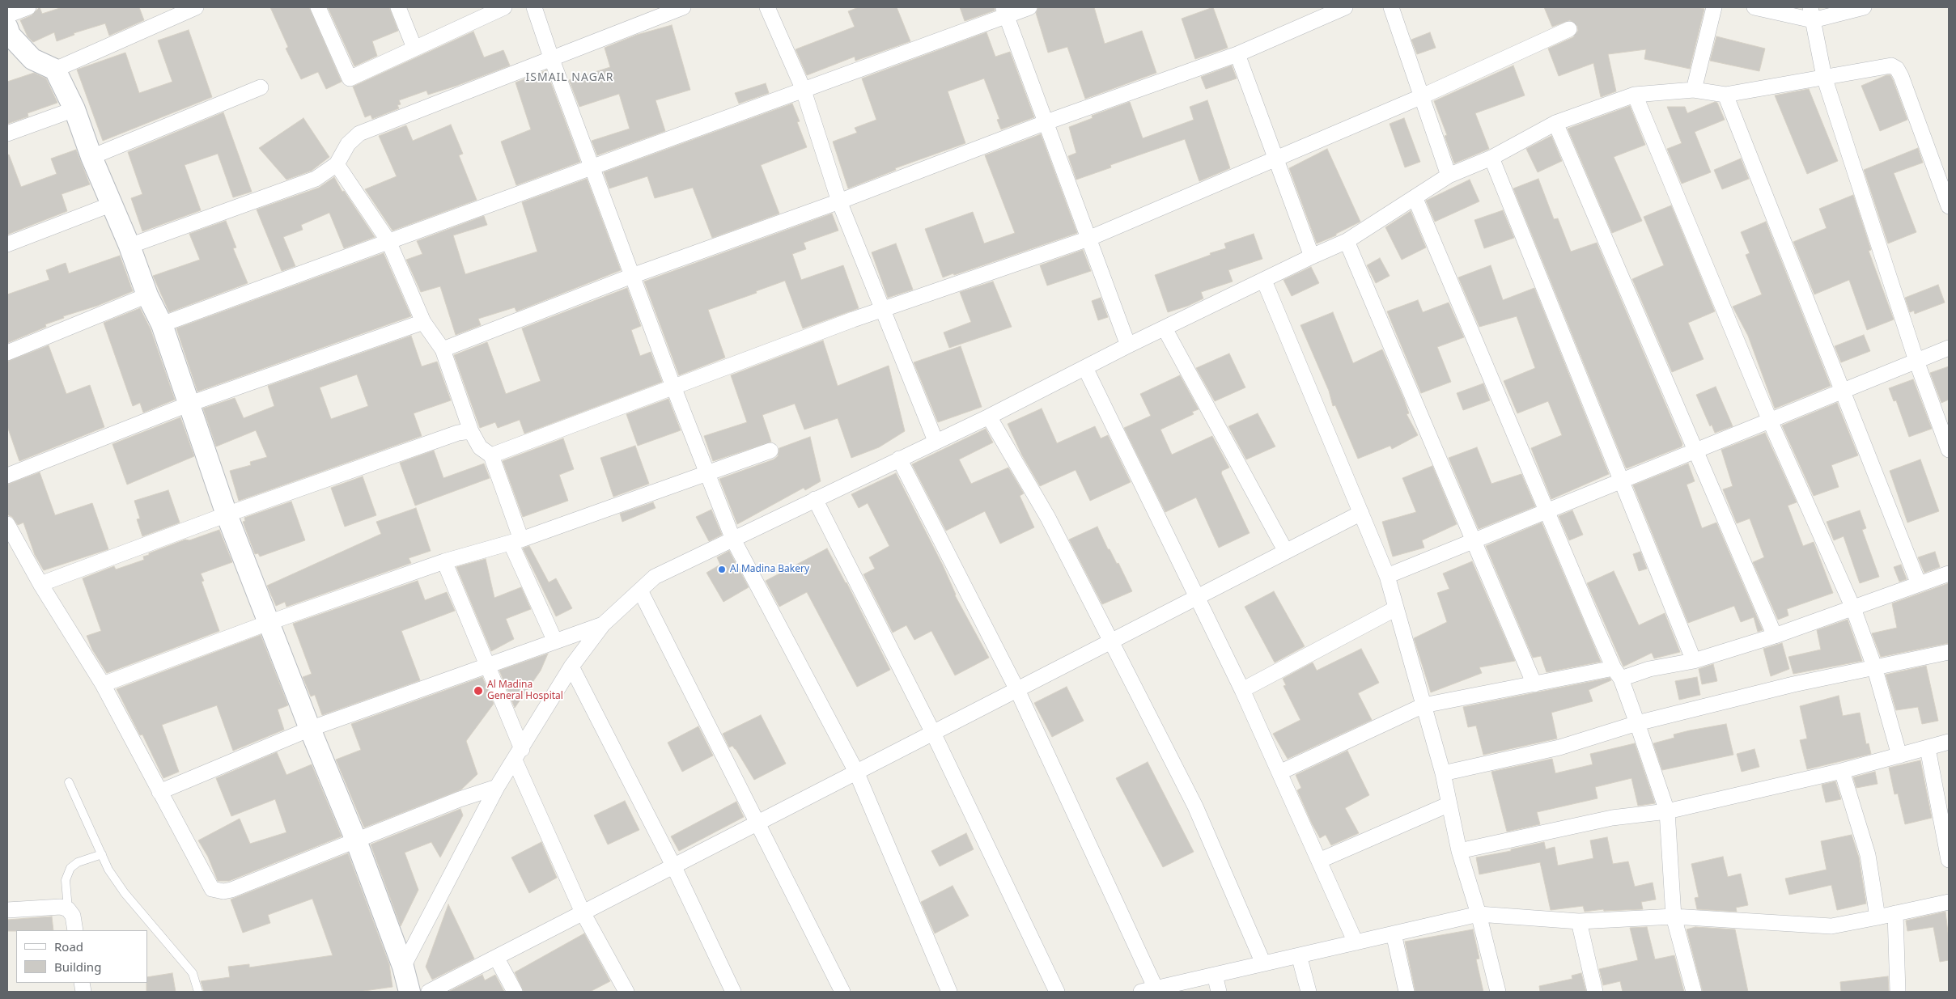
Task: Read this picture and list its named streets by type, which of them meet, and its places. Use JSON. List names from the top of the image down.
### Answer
{
  "districts": ["ISMAIL NAGAR"],
  "places": ["Al Madina Bakery", "Al Madina General Hospital"],
  "legend": ["Road", "Building"]
}
